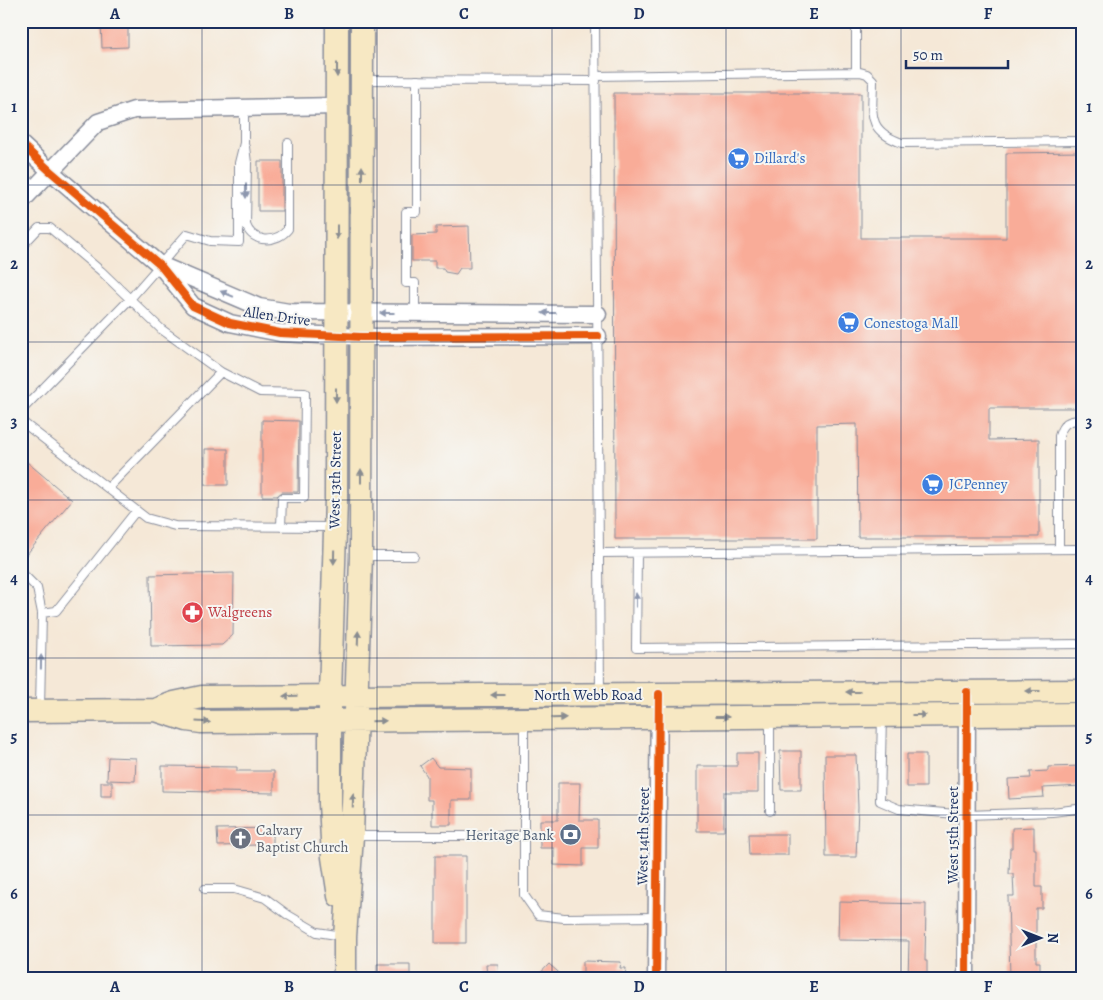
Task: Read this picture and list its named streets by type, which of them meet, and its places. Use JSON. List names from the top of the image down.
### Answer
{
  "streets": {
    "main road": ["West 13th Street", "North Webb Road"],
    "street": ["Allen Drive", "West 15th Street", "West 14th Street"]
  },
  "crossings": [
    ["Allen Drive", "West 13th Street"],
    ["West 13th Street", "North Webb Road"],
    ["North Webb Road", "West 15th Street"],
    ["North Webb Road", "West 14th Street"]
  ],
  "places": {
    "supermarket": ["Dillard's", "Conestoga Mall", "JCPenney"],
    "pharmacy": ["Walgreens"],
    "bank": ["Heritage Bank"],
    "church": ["Calvary Baptist Church"]
  },
  "scale_bar": "50 m",
  "north": "right",
  "grid": {
    "columns": [
      "A",
      "B",
      "C",
      "D",
      "E",
      "F"
    ],
    "rows": [
      "1",
      "2",
      "3",
      "4",
      "5",
      "6"
    ]
  }
}
